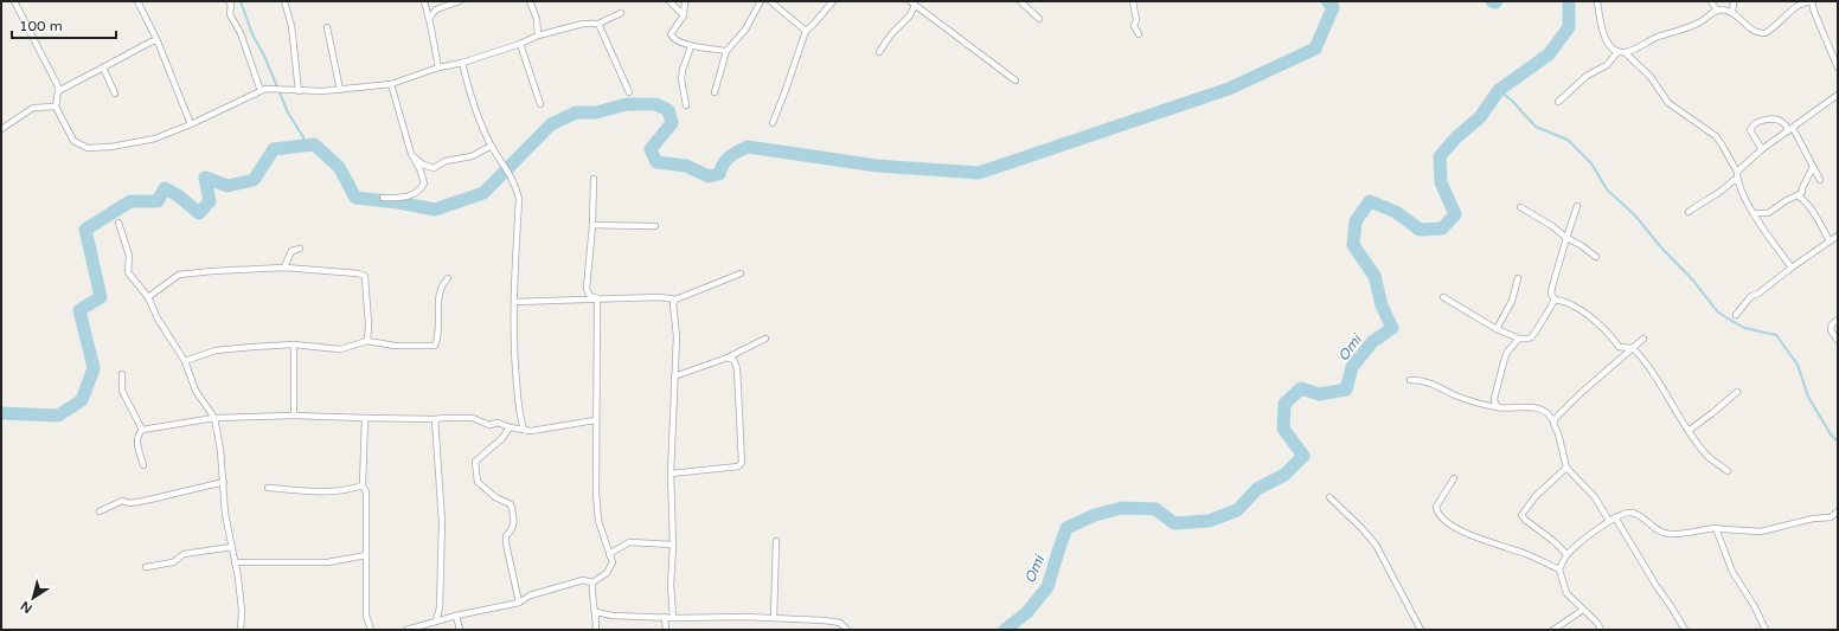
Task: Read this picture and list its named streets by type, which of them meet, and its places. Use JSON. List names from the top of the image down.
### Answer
{
  "water": ["Omi"],
  "scale_bar": "100 m",
  "north": "bottom left"
}
